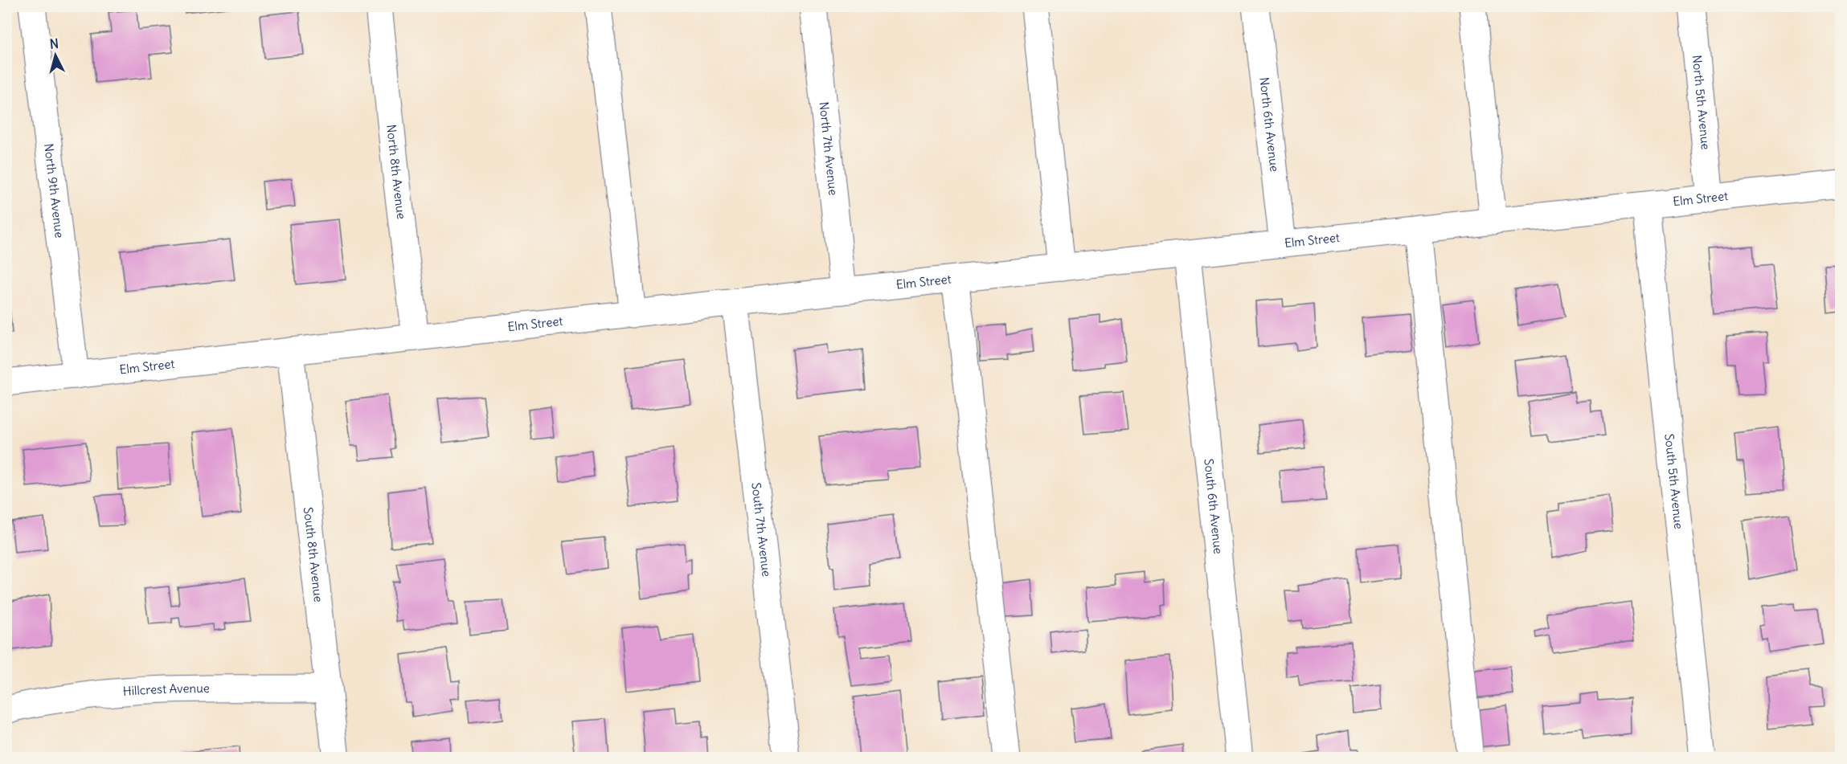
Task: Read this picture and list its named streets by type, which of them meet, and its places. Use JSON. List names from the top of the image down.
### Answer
{
  "streets": {
    "street": [
      "North 5th Avenue",
      "North 6th Avenue",
      "North 7th Avenue",
      "North 8th Avenue",
      "North 9th Avenue",
      "Elm Street",
      "South 5th Avenue",
      "South 6th Avenue",
      "South 7th Avenue",
      "South 8th Avenue",
      "Hillcrest Avenue"
    ]
  },
  "crossings": [
    ["North 5th Avenue", "Elm Street"],
    ["North 6th Avenue", "Elm Street"],
    ["North 7th Avenue", "Elm Street"],
    ["North 8th Avenue", "Elm Street"],
    ["North 9th Avenue", "Elm Street"],
    ["Elm Street", "South 5th Avenue"],
    ["Elm Street", "South 6th Avenue"],
    ["Elm Street", "South 7th Avenue"],
    ["Elm Street", "South 8th Avenue"],
    ["South 8th Avenue", "Hillcrest Avenue"]
  ],
  "north": "top"
}
